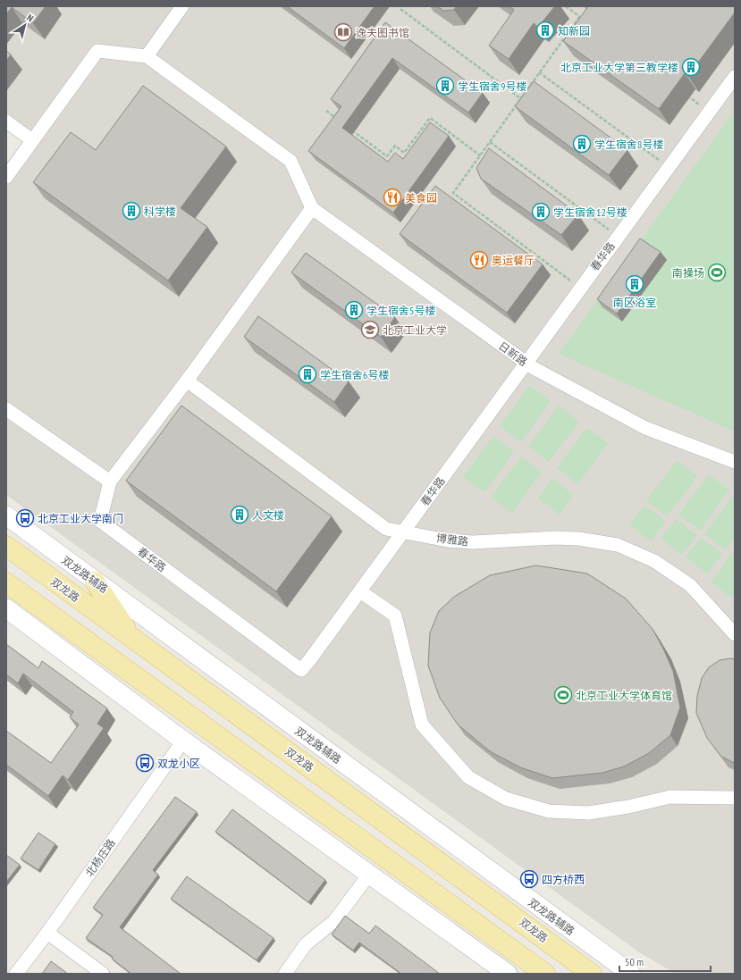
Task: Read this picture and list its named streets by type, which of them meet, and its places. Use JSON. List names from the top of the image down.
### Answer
{
  "streets": {
    "main road": ["双龙路辅路", "双龙路"],
    "street": [
      "春华路",
      "日新路",
      "博雅路",
      "北杨庄路"
    ]
  },
  "crossings": [
    ["春华路", "日新路"],
    ["春华路", "博雅路"]
  ],
  "places": {
    "building": [
      "知新园",
      "北京工业大学第三教学楼",
      "学生宿舍9号楼",
      "学生宿舍8号楼",
      "科学楼",
      "学生宿舍12号楼",
      "南区浴室",
      "学生宿舍5号楼",
      "学生宿舍6号楼",
      "人文楼"
    ],
    "library": ["逸夫图书馆"],
    "restaurant": ["美食园", "奥运餐厅"],
    "sports": ["南操场", "北京工业大学体育馆"],
    "school or university": ["北京工业大学"],
    "bus stop": ["北京工业大学南门", "双龙小区", "四方桥西"]
  },
  "scale_bar": "50 m",
  "north": "top right"
}
